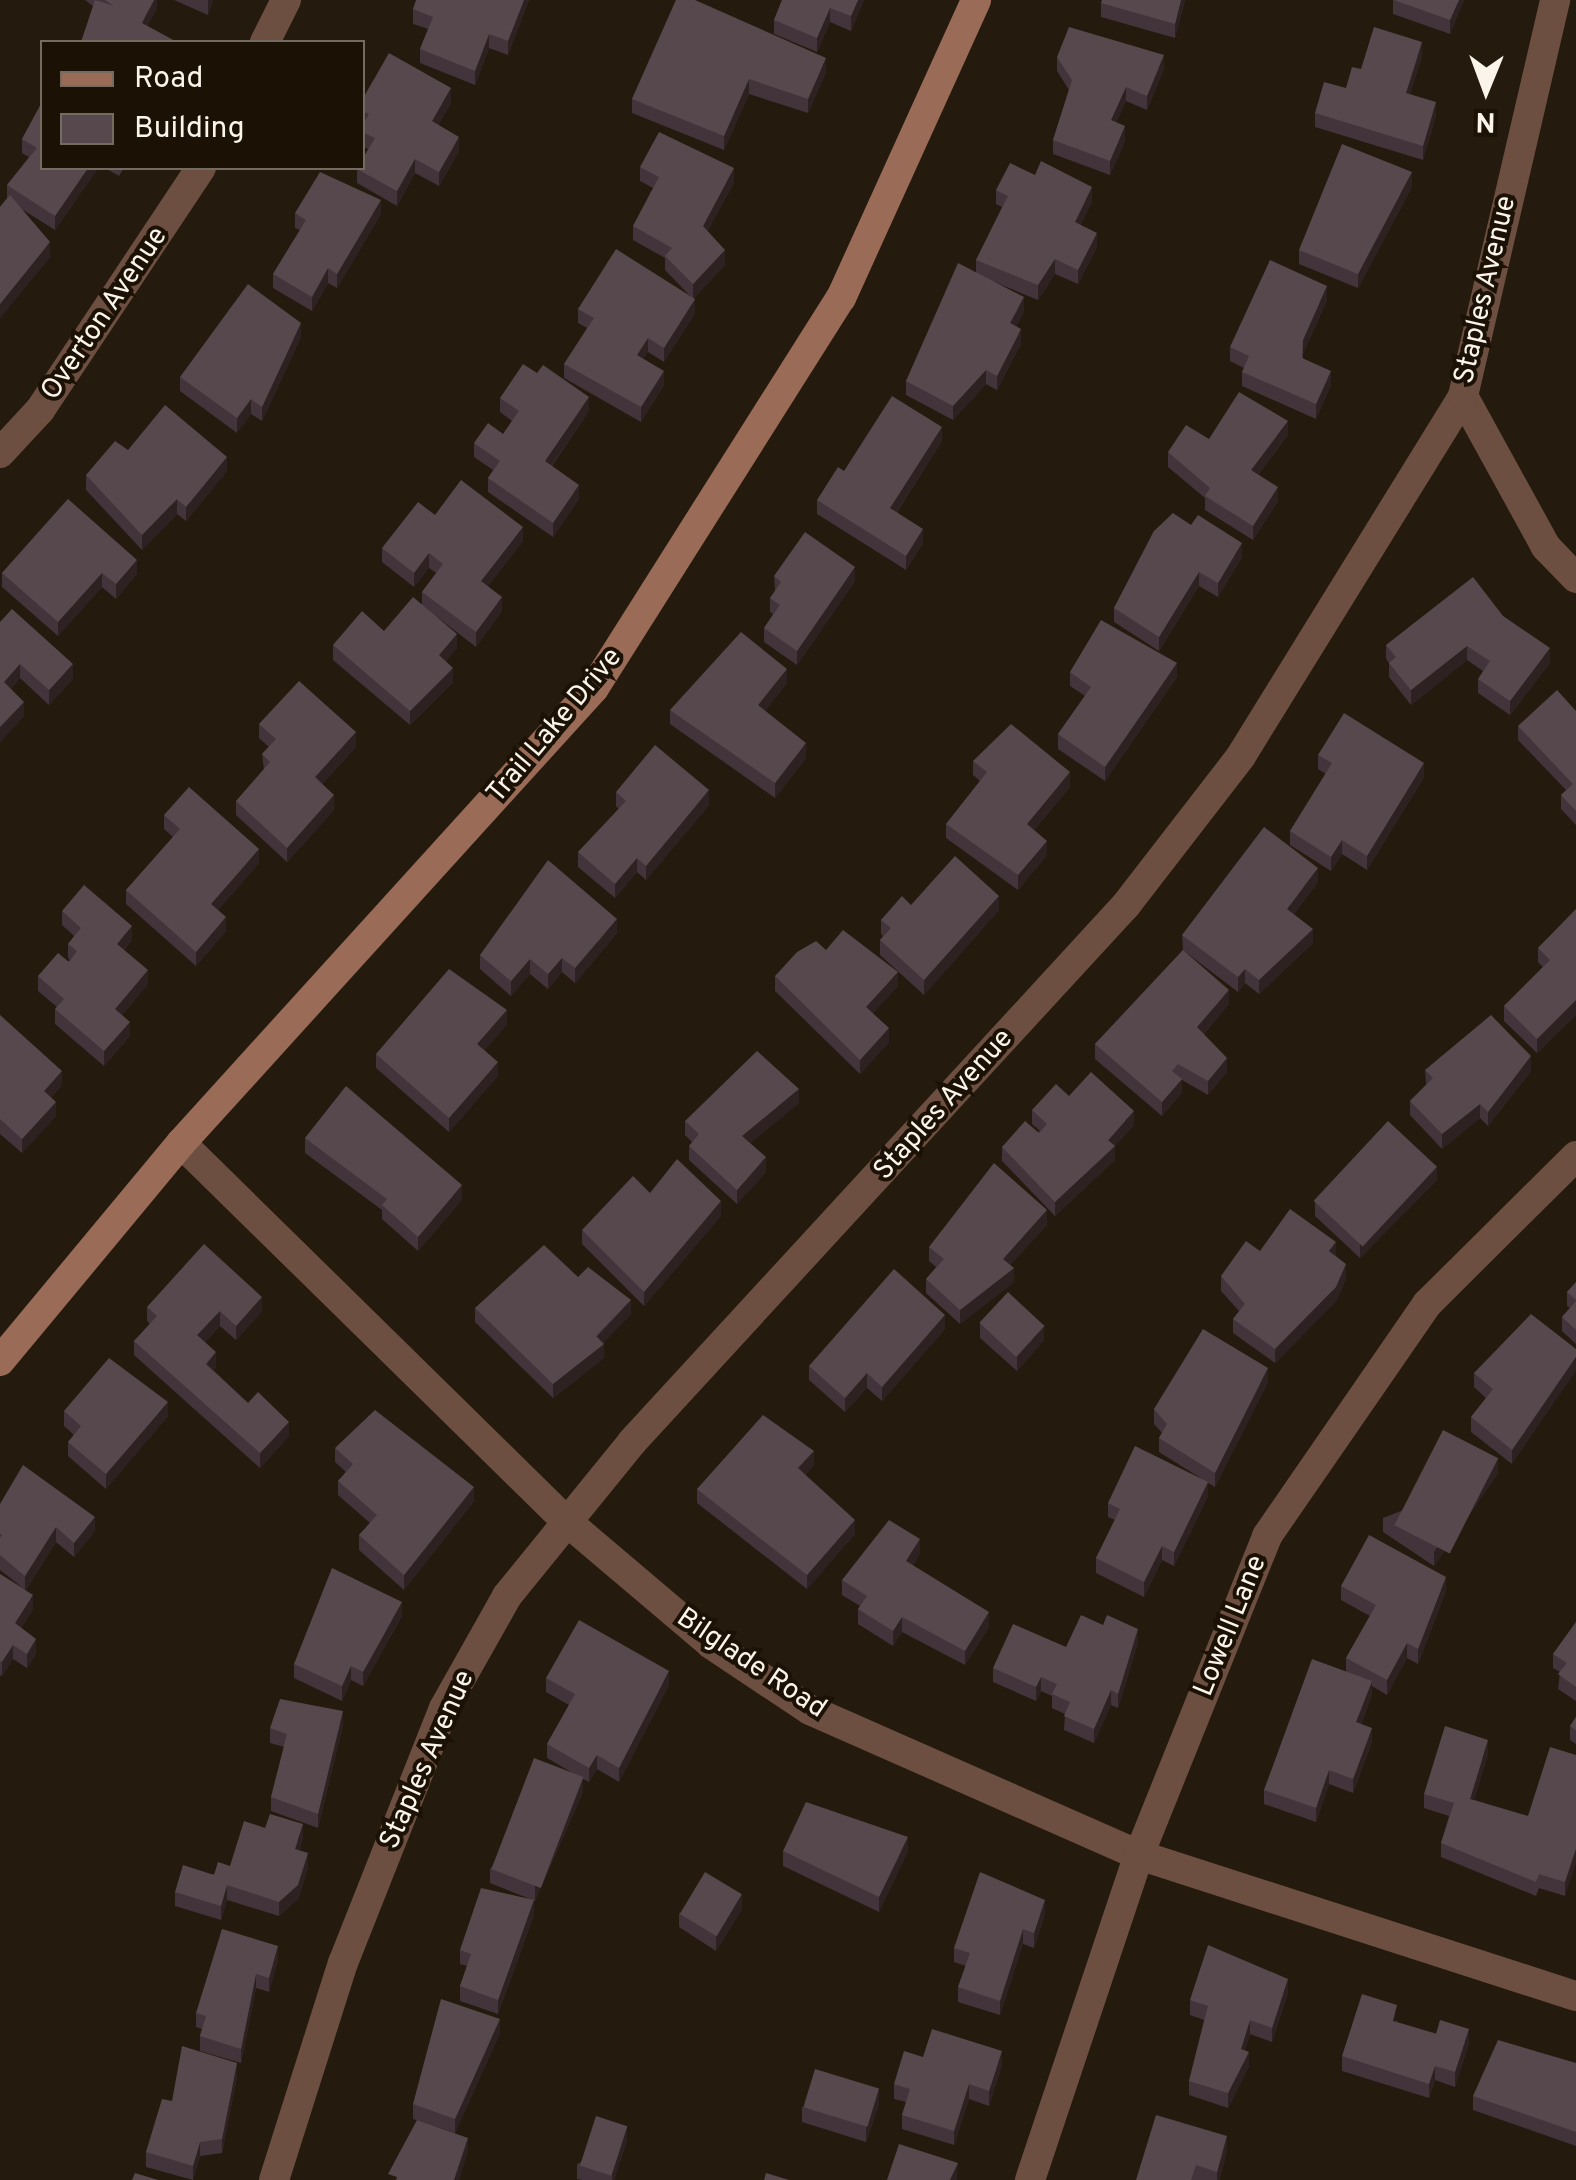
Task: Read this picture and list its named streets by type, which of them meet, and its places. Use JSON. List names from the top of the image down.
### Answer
{
  "streets": {
    "street": [
      "Staples Avenue",
      "Overton Avenue",
      "Trail Lake Drive",
      "Lowell Lane",
      "Bilglade Road"
    ]
  },
  "crossings": [
    ["Staples Avenue", "Bilglade Road"],
    ["Trail Lake Drive", "Bilglade Road"],
    ["Lowell Lane", "Bilglade Road"]
  ],
  "legend": ["Road", "Building"],
  "north": "bottom"
}
